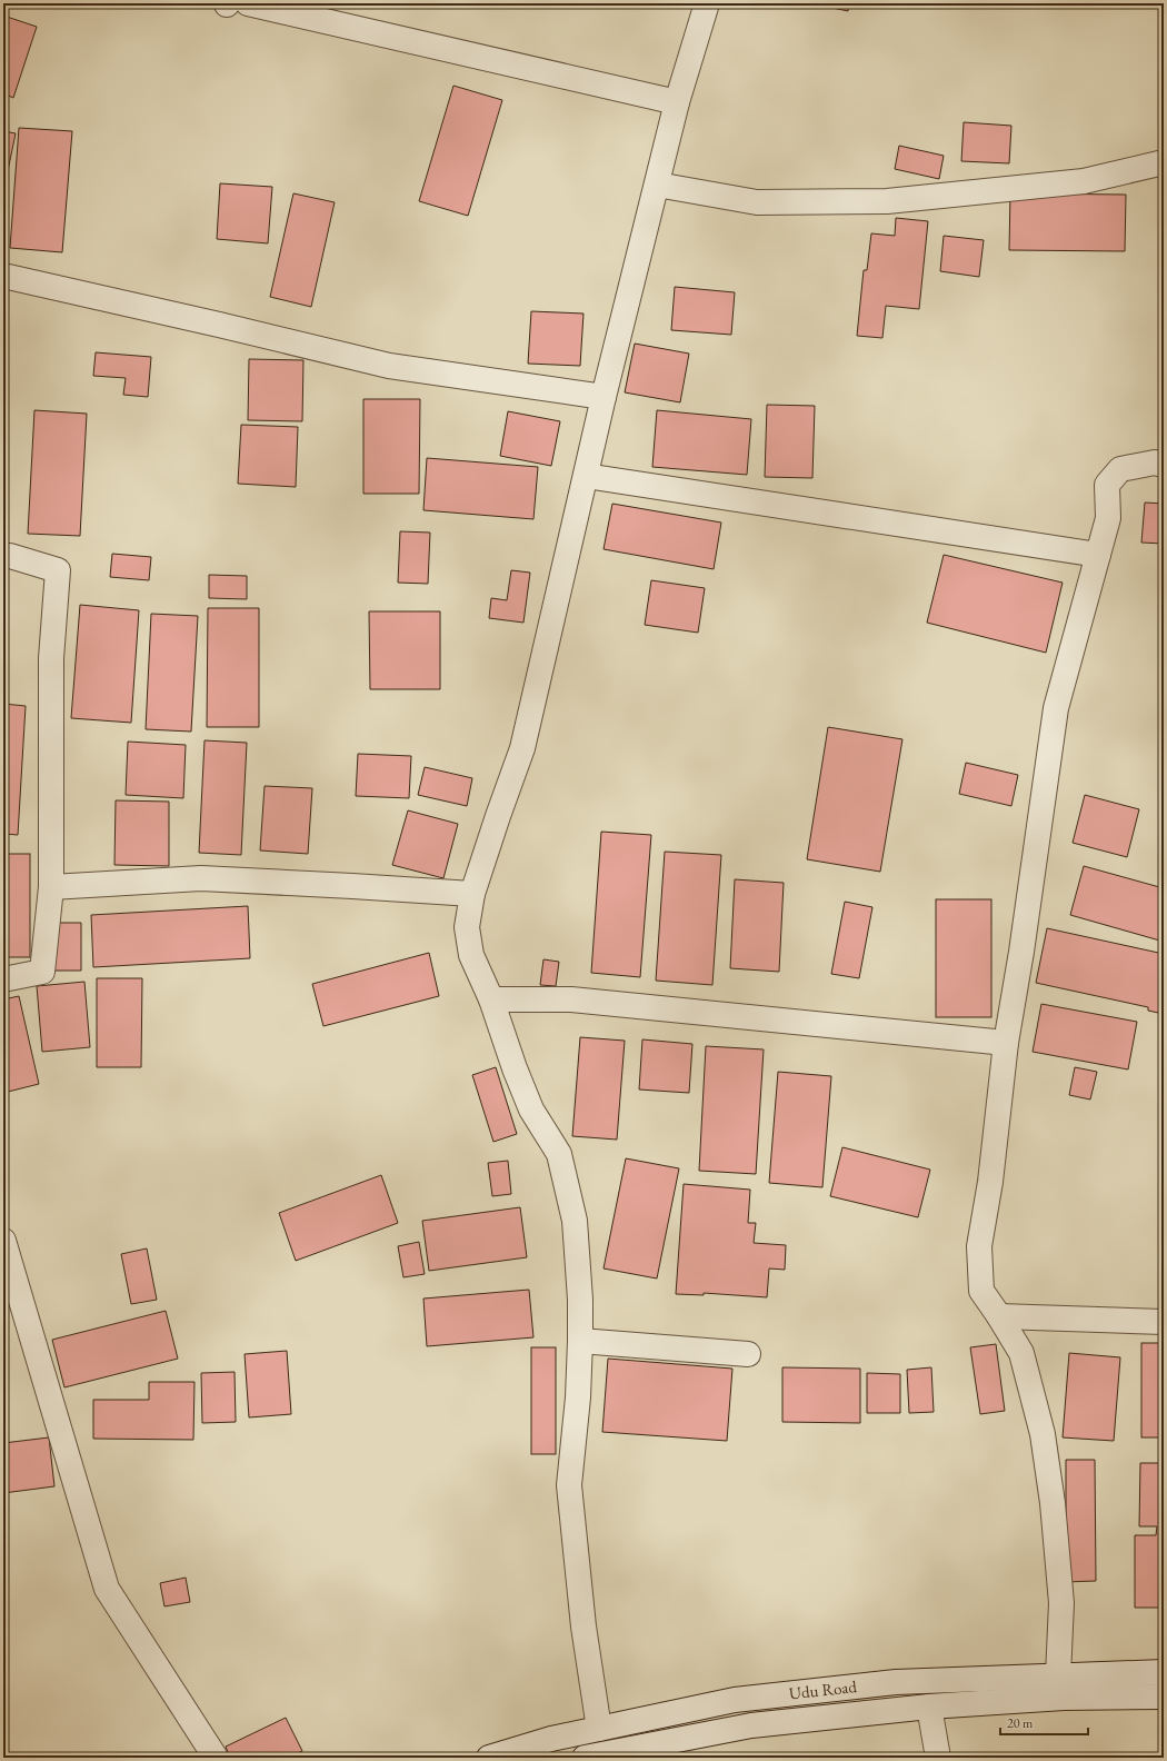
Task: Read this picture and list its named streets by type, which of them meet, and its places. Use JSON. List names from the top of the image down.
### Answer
{
  "streets": {
    "street": ["Udu Road"]
  },
  "scale_bar": "20 m"
}
